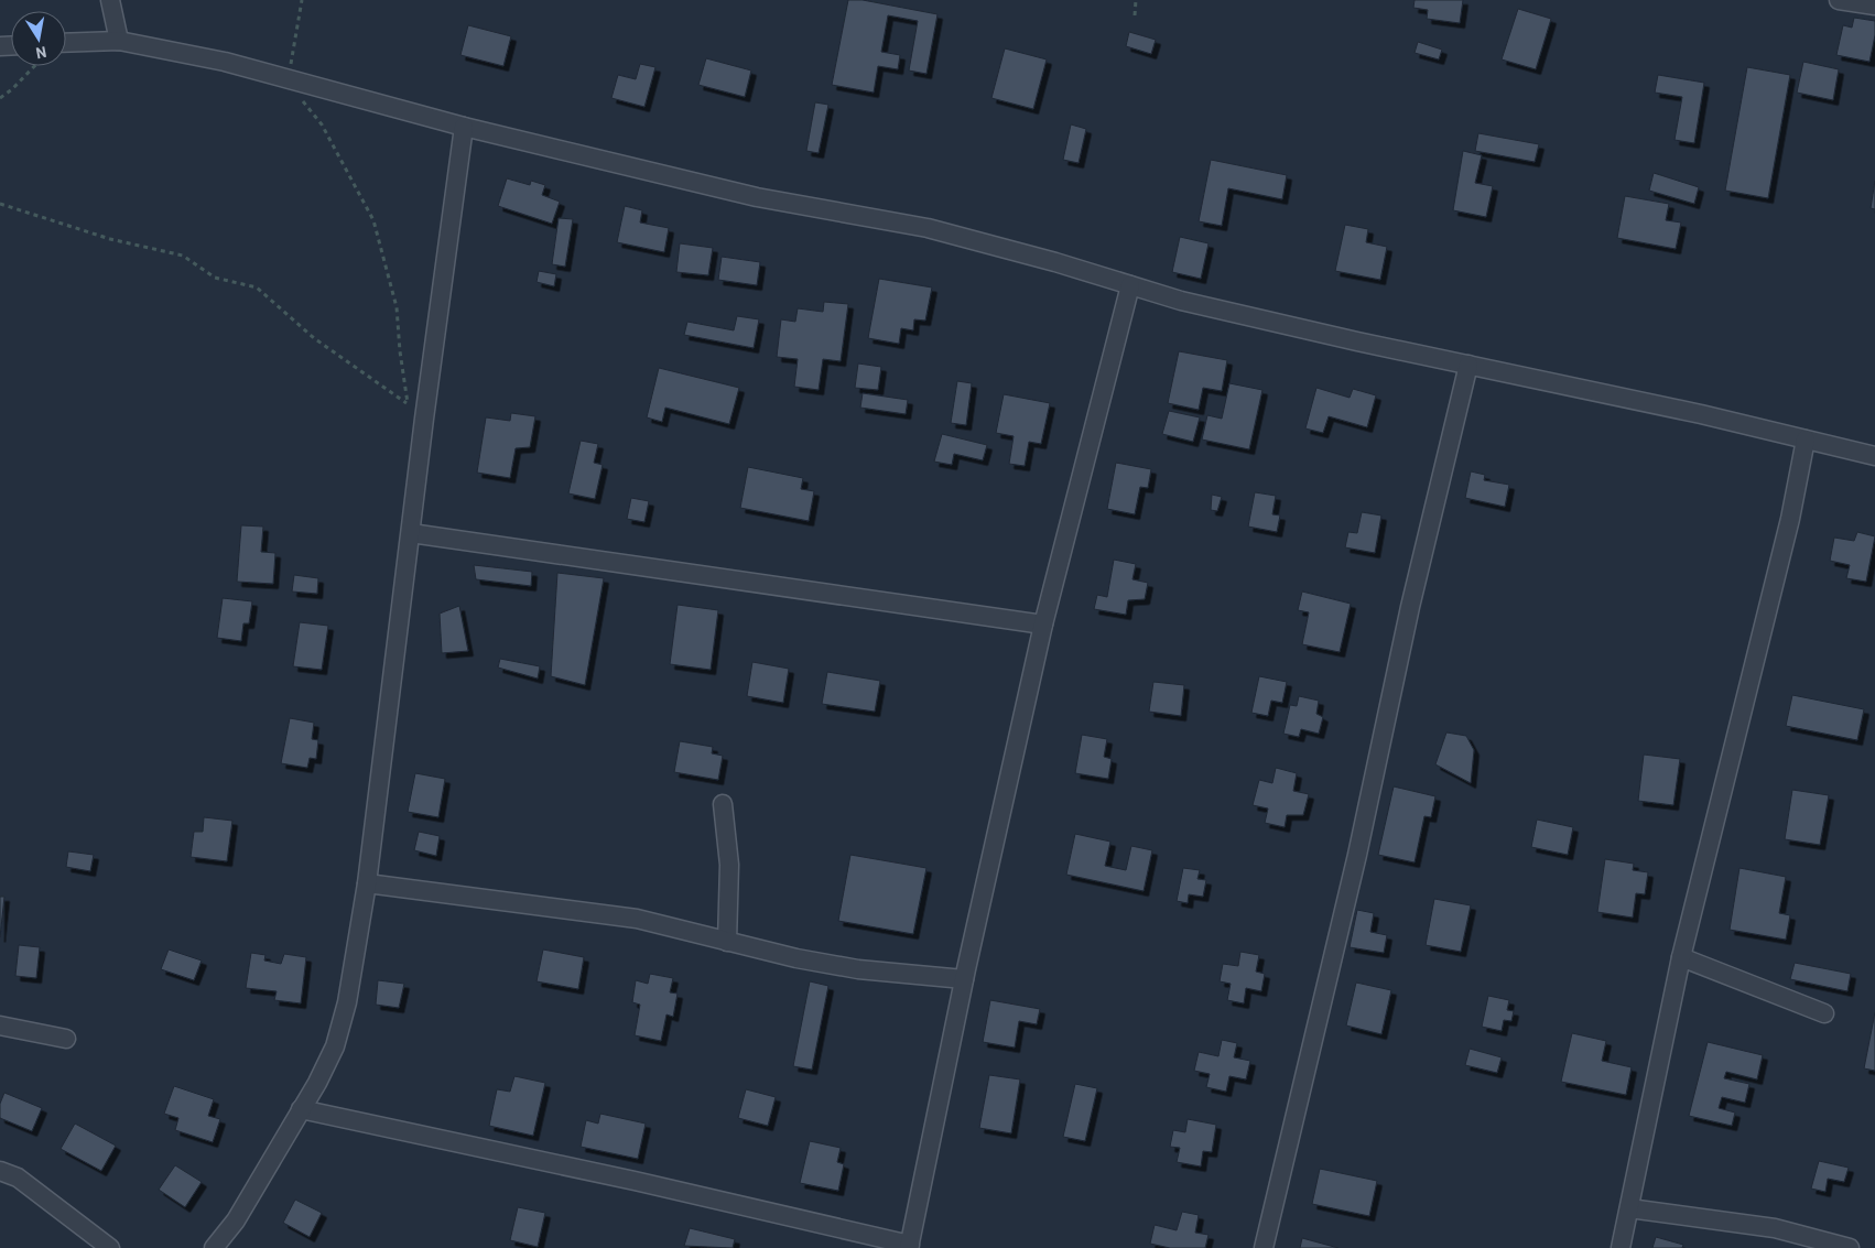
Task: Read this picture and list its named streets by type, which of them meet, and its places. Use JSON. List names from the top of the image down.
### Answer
{
  "north": "bottom"
}
